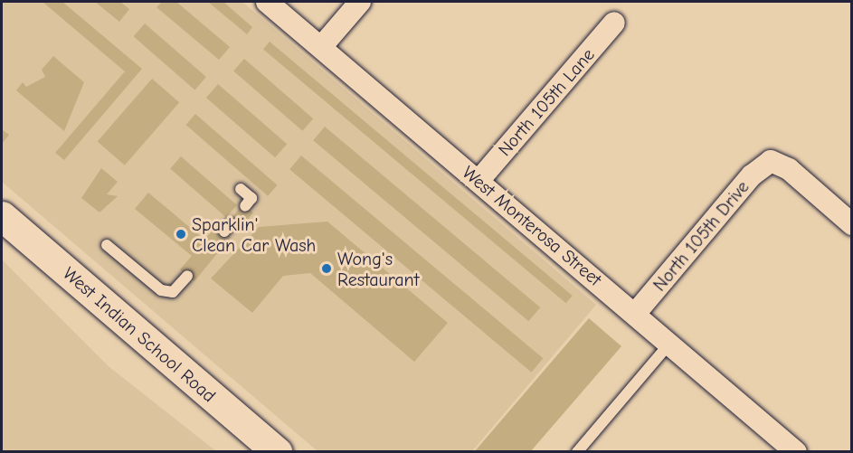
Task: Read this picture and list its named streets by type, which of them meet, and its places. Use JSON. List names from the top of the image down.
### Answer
{
  "streets": {
    "main road": ["West Indian School Road"],
    "street": ["North 105th Lane", "West Monterosa Street", "North 105th Drive"]
  },
  "crossings": [
    ["North 105th Lane", "West Monterosa Street"],
    ["West Monterosa Street", "North 105th Drive"]
  ],
  "places": ["Sparklin' Clean Car Wash", "Wong's Restaurant"]
}
